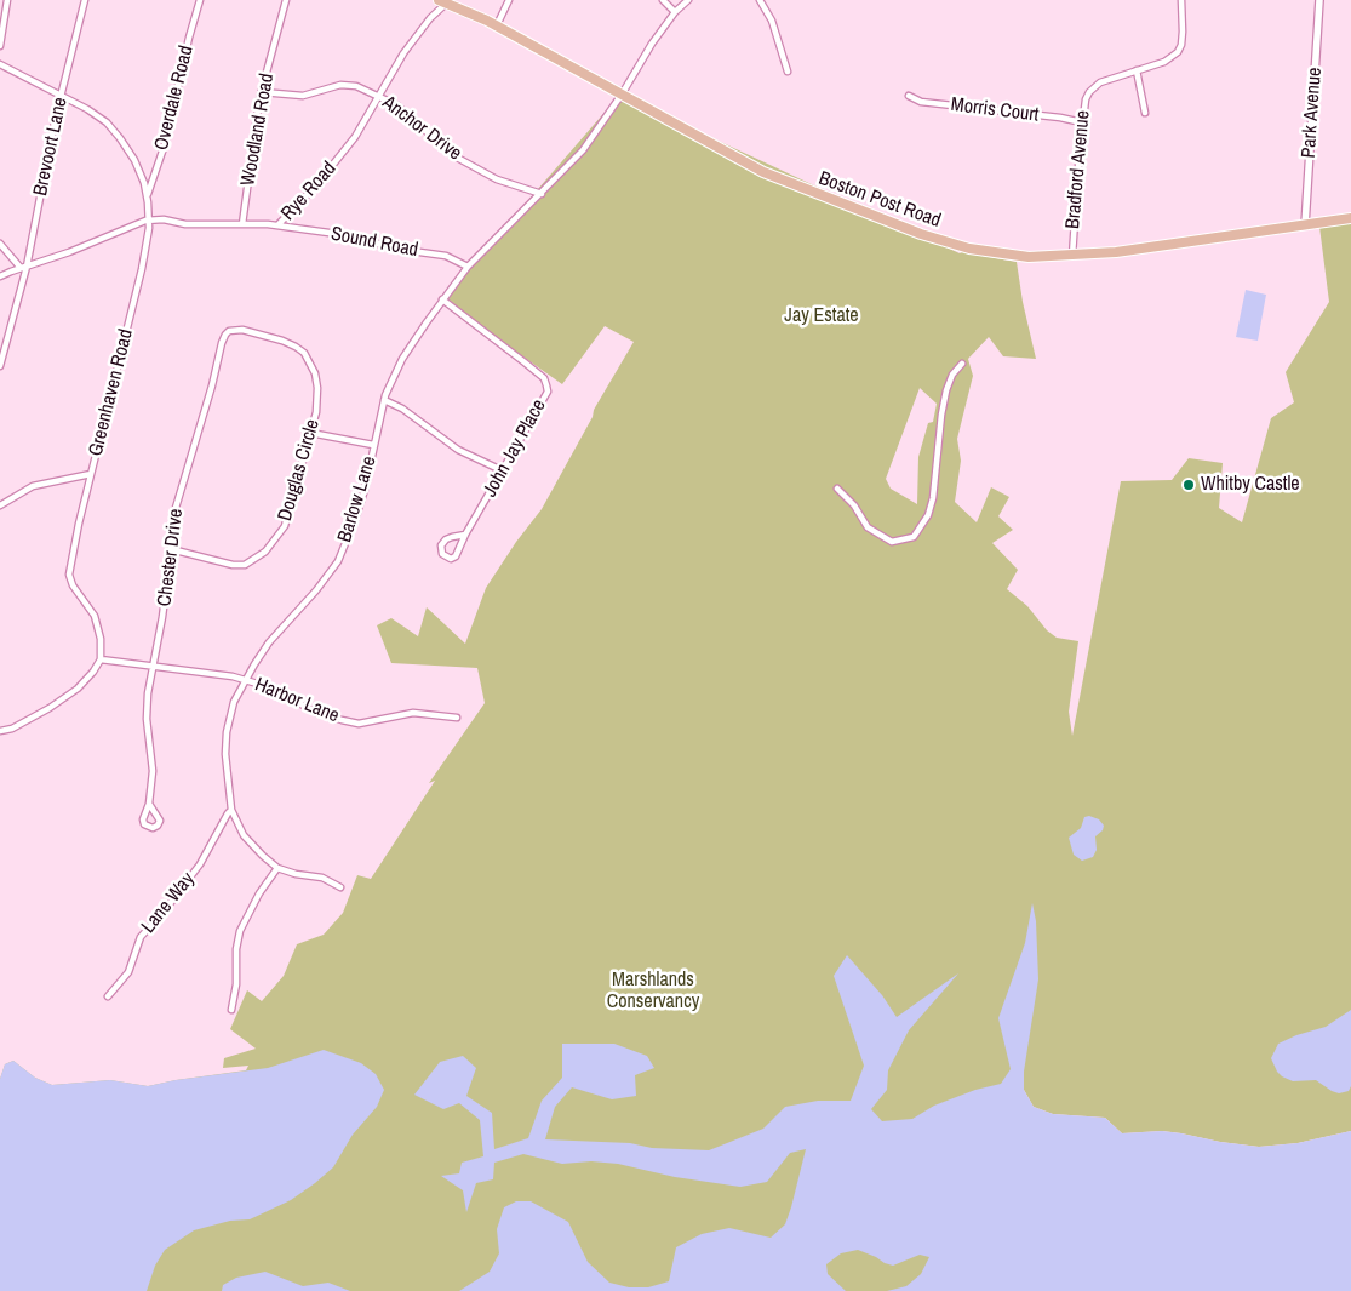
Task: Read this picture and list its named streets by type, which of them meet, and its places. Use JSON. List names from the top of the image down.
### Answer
{
  "streets": {
    "main road": ["Boston Post Road"],
    "street": [
      "Overdale Road",
      "Morris Court",
      "Park Avenue",
      "Anchor Drive",
      "Woodland Road",
      "Brevoort Lane",
      "Bradford Avenue",
      "Rye Road",
      "Sound Road",
      "Greenhaven Road",
      "John Jay Place",
      "Douglas Circle",
      "Barlow Lane",
      "Chester Drive",
      "Harbor Lane",
      "Lane Way"
    ]
  },
  "crossings": [
    ["Overdale Road", "Greenhaven Road"],
    ["Morris Court", "Bradford Avenue"],
    ["Park Avenue", "Boston Post Road"],
    ["Anchor Drive", "Woodland Road"],
    ["Anchor Drive", "Rye Road"],
    ["Anchor Drive", "Barlow Lane"],
    ["Woodland Road", "Rye Road"],
    ["Brevoort Lane", "Rye Road"],
    ["Brevoort Lane", "Greenhaven Road"],
    ["Bradford Avenue", "Boston Post Road"],
    ["Rye Road", "Boston Post Road"],
    ["Rye Road", "Sound Road"],
    ["Rye Road", "Greenhaven Road"],
    ["Boston Post Road", "Barlow Lane"],
    ["Sound Road", "Barlow Lane"],
    ["Greenhaven Road", "Harbor Lane"],
    ["John Jay Place", "Barlow Lane"],
    ["Douglas Circle", "Chester Drive"],
    ["Barlow Lane", "Harbor Lane"],
    ["Barlow Lane", "Lane Way"],
    ["Chester Drive", "Harbor Lane"]
  ],
  "parks": ["Jay Estate", "Marshlands Conservancy"],
  "places": ["Whitby Castle"]
}
